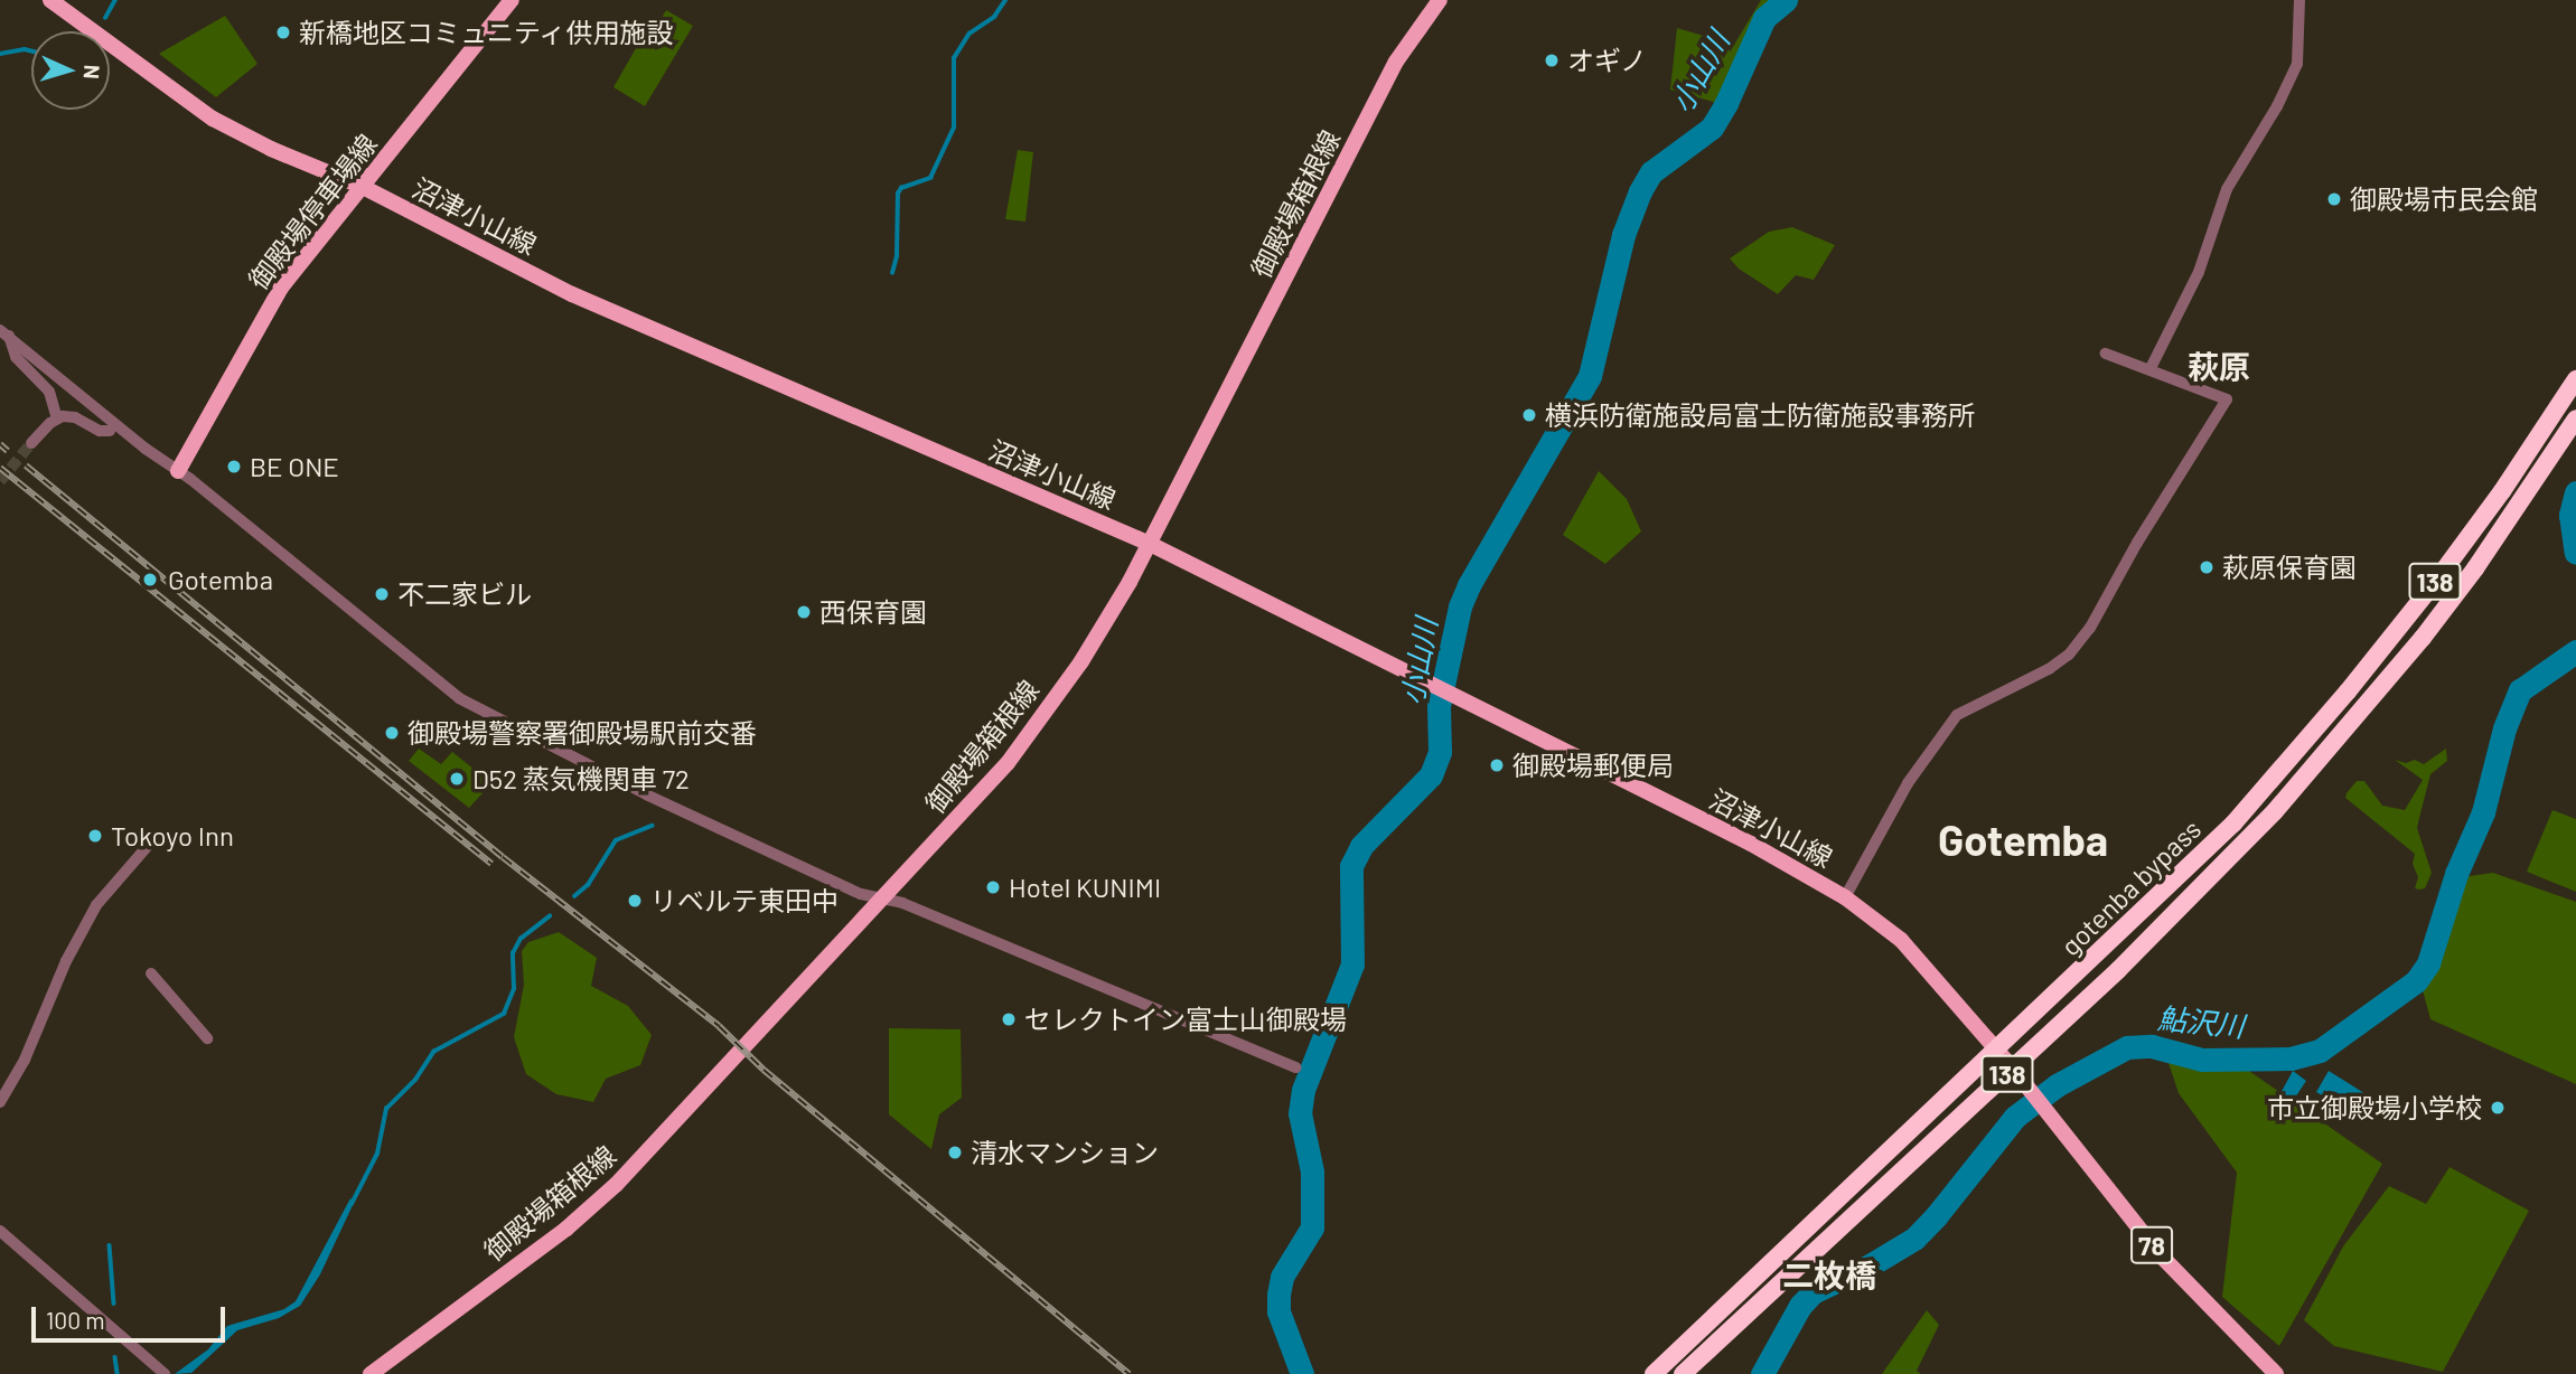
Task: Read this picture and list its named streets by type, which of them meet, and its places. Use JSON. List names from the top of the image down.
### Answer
{
  "streets": {
    "highway": ["138", "gotenba bypass"],
    "main road": [
      "御殿場箱根線",
      "御殿場停車場線",
      "沼津小山線",
      "78"
    ]
  },
  "crossings": [
    ["御殿場箱根線", "沼津小山線"],
    ["御殿場停車場線", "沼津小山線"],
    ["沼津小山線", "gotenba bypass"],
    ["沼津小山線", "78"],
    ["gotenba bypass", "78"]
  ],
  "districts": ["萩原", "Gotemba", "二枚橋"],
  "water": ["小山川", "鮎沢川"],
  "places": [
    "新橋地区コミュニティ供用施設",
    "オギノ",
    "御殿場市民会館",
    "横浜防衛施設局富士防衛施設事務所",
    "BE ONE",
    "萩原保育園",
    "Gotemba",
    "不二家ビル",
    "西保育園",
    "御殿場警察署御殿場駅前交番",
    "御殿場郵便局",
    "D52 蒸気機関車 72",
    "Tokoyo Inn",
    "Hotel KUNIMI",
    "リベルテ東田中",
    "セレクトイン富士山御殿場",
    "市立御殿場小学校",
    "清水マンション"
  ],
  "scale_bar": "100 m",
  "north": "right"
}
